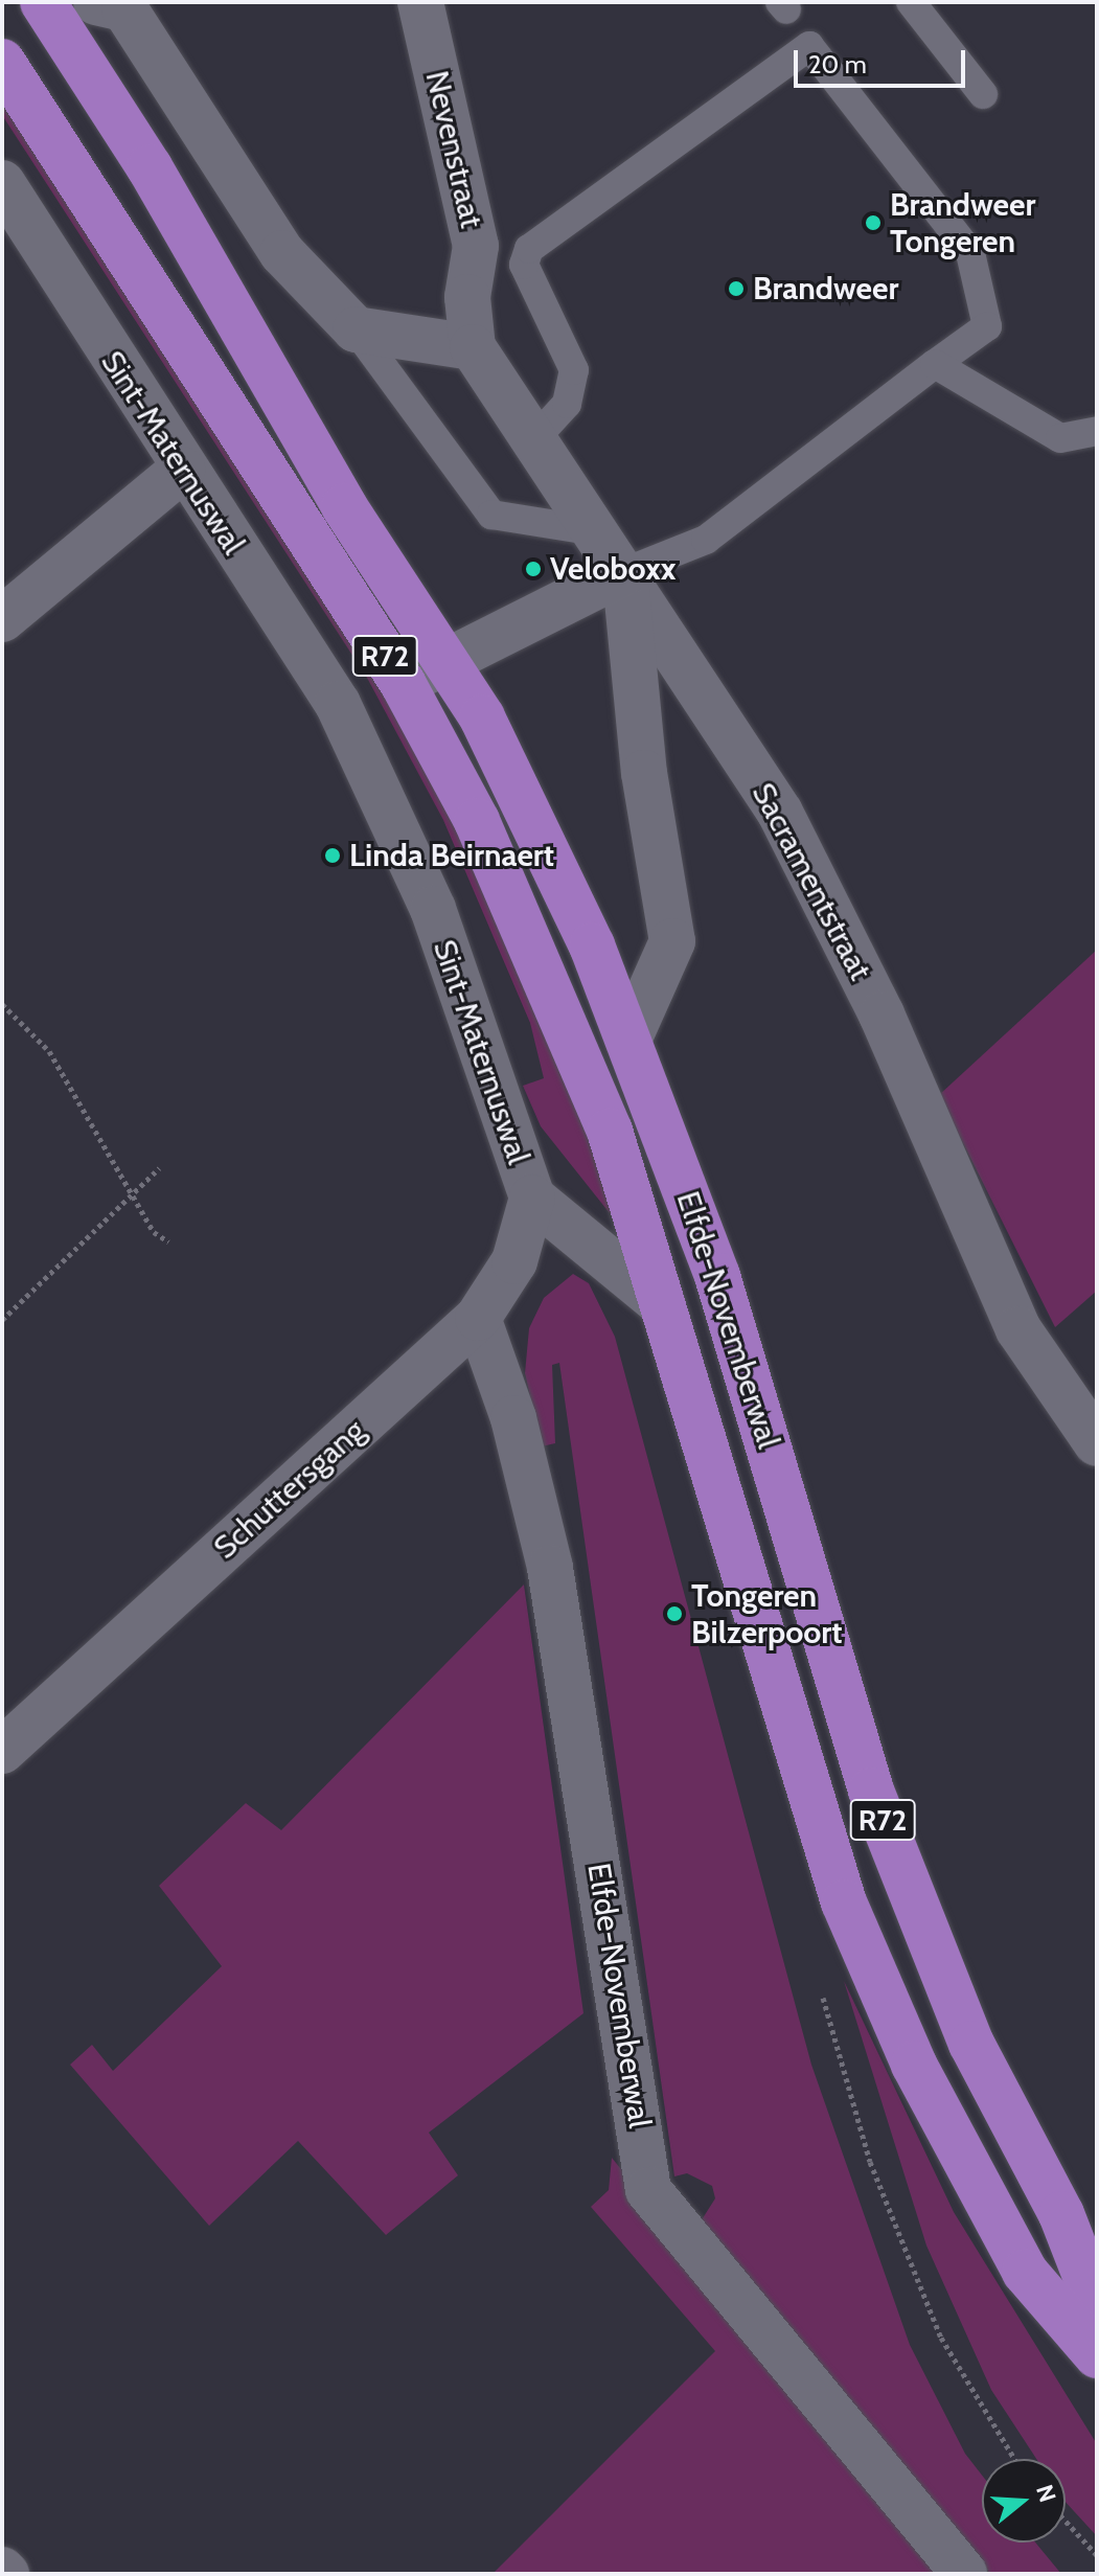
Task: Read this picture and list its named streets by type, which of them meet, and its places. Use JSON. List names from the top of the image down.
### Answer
{
  "streets": {
    "main road": ["R72", "Elfde-Novemberwal"],
    "street": [
      "Nevenstraat",
      "Sint-Maternuswal",
      "Sacramentstraat",
      "Schuttersgang"
    ]
  },
  "crossings": [
    ["Nevenstraat", "Sacramentstraat"],
    ["Sint-Maternuswal", "R72"],
    ["Sint-Maternuswal", "Elfde-Novemberwal"],
    ["Sint-Maternuswal", "Schuttersgang"],
    ["R72", "Elfde-Novemberwal"],
    ["Elfde-Novemberwal", "Schuttersgang"]
  ],
  "places": [
    "Brandweer Tongeren",
    "Brandweer",
    "Veloboxx",
    "Linda Beirnaert",
    "Tongeren Bilzerpoort"
  ],
  "scale_bar": "20 m",
  "north": "right"
}
